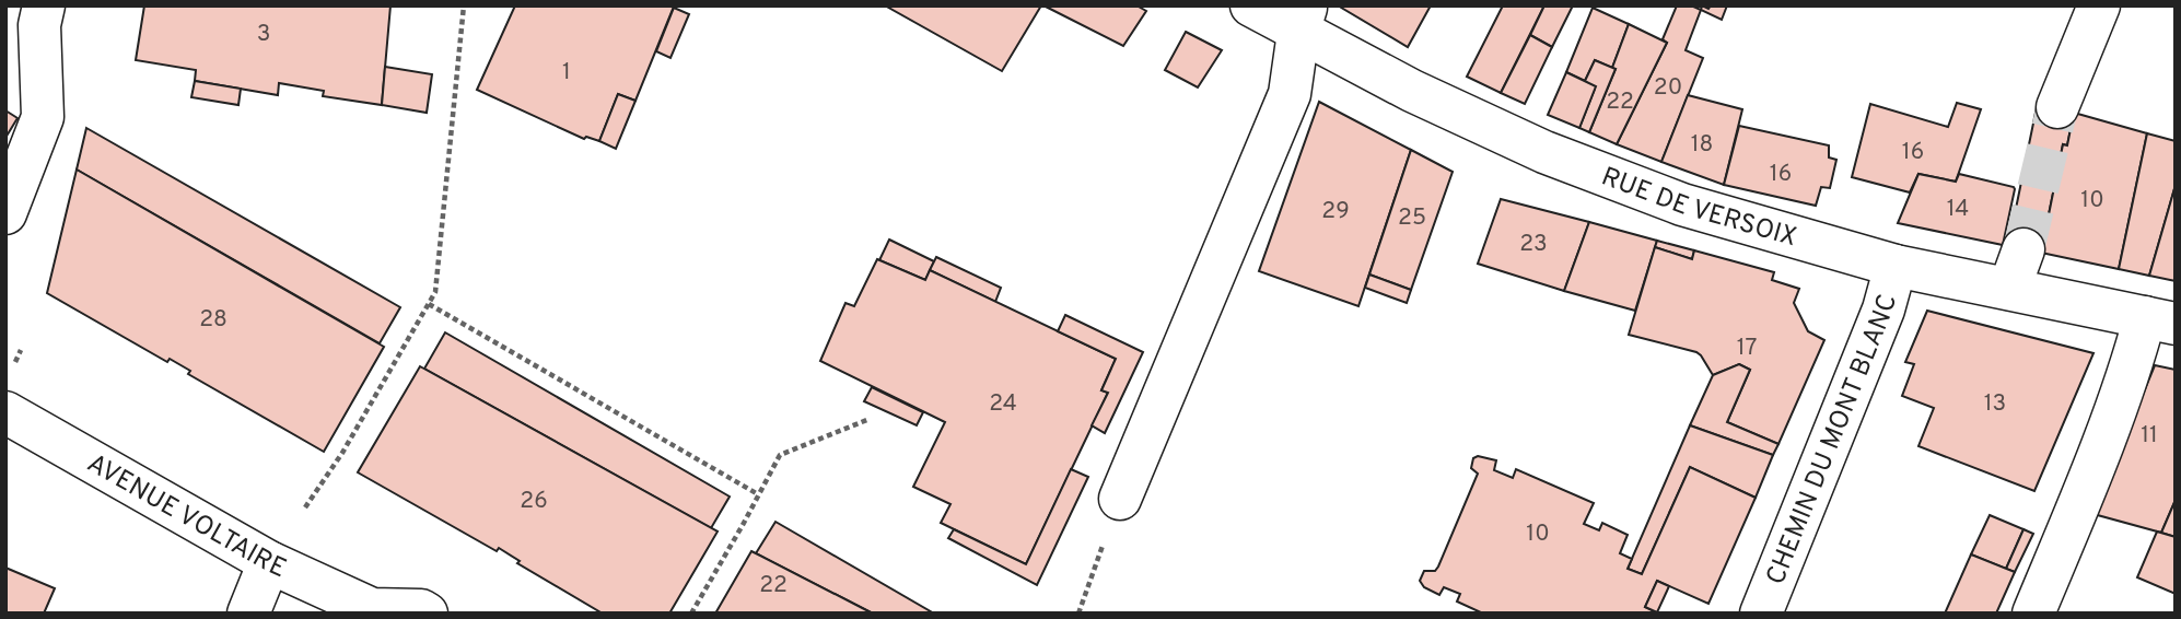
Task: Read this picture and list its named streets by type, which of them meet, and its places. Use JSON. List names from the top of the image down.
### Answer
{
  "streets": {
    "street": ["RUE DE VERSOIX", "CHEMIN DU MONT BLANC", "AVENUE VOLTAIRE"]
  },
  "crossings": [
    ["RUE DE VERSOIX", "CHEMIN DU MONT BLANC"]
  ],
  "house_numbers": [
    "3",
    "1",
    "20",
    "22",
    "18",
    "16",
    "16",
    "10",
    "14",
    "29",
    "25",
    "23",
    "28",
    "17",
    "24",
    "13",
    "11",
    "26",
    "10",
    "22"
  ]
}
